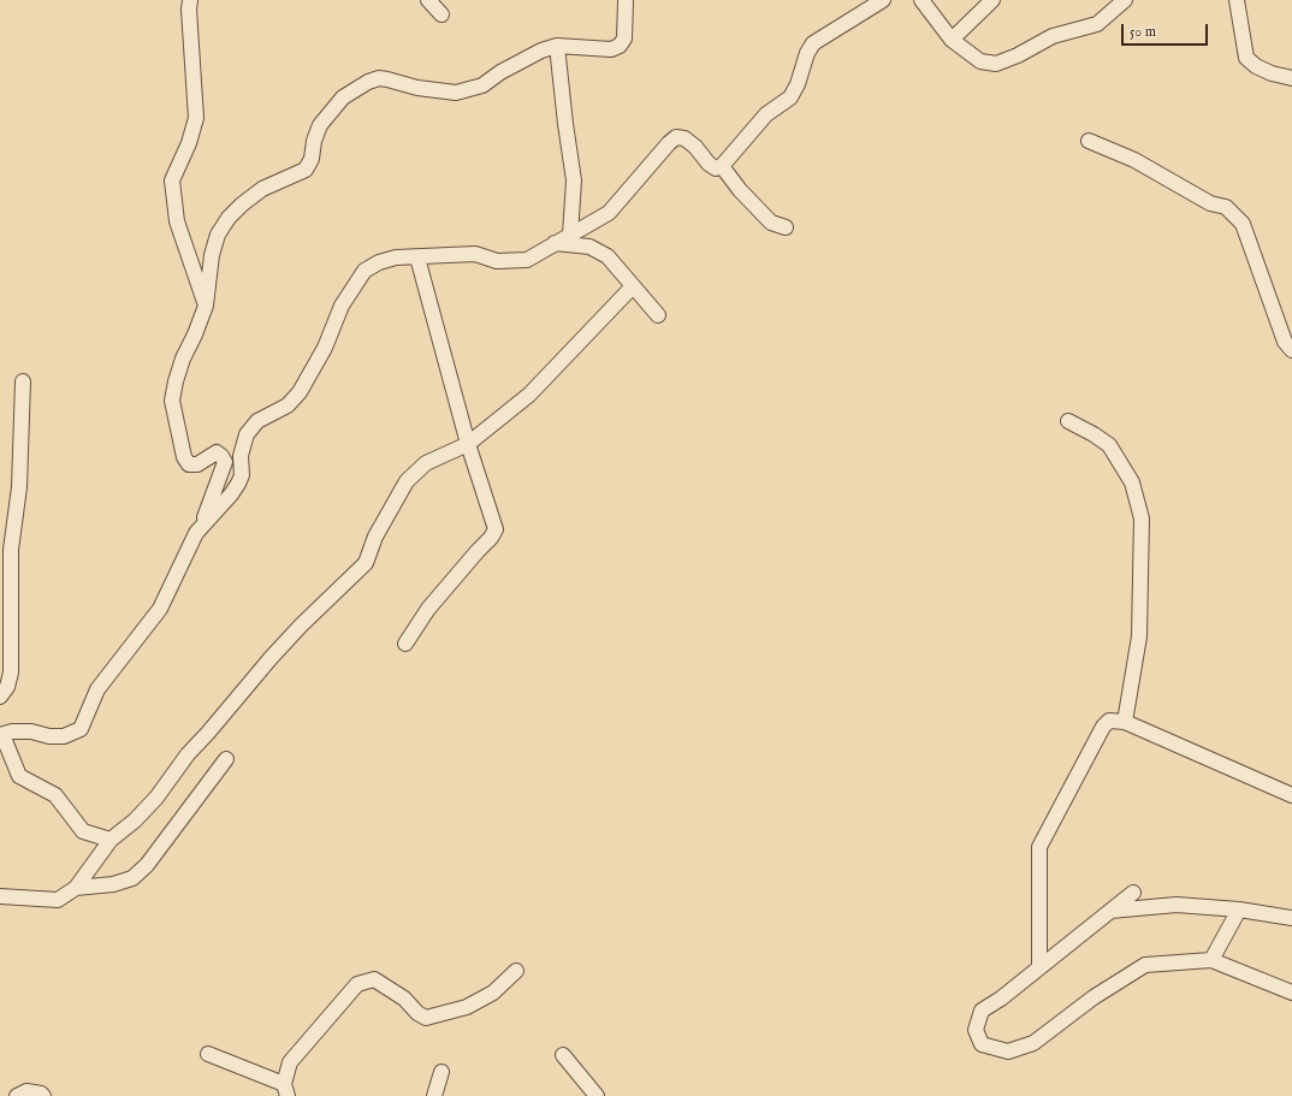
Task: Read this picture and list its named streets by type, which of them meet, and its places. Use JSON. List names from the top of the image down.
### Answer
{
  "scale_bar": "50 m"
}
